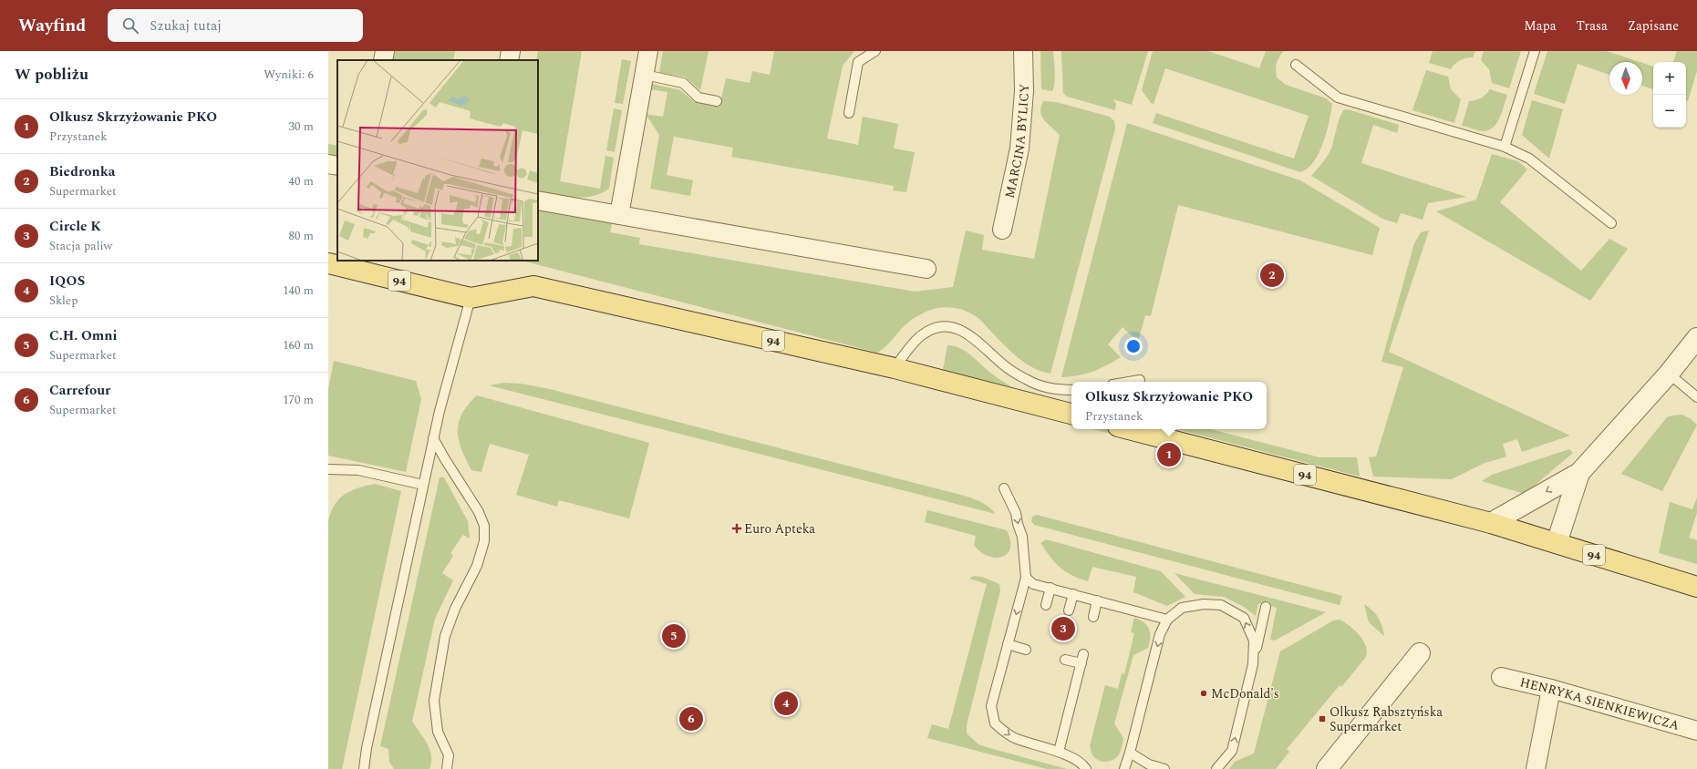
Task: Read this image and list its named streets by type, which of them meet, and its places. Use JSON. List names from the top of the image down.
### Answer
{
  "streets": {
    "main road": ["94"],
    "street": ["MARCINA BYLICY", "HENRYKA SIENKIEWICZA"]
  },
  "places": {
    "health": ["Euro Apteka"],
    "other": ["McDonald's"],
    "transit": ["Olkusz Rabsztyńska Supermarket"]
  },
  "north": "bottom",
  "page": {
    "header": "Wayfind",
    "search": "Szukaj tutaj",
    "nav": ["Mapa", "Trasa", "Zapisane"],
    "heading": ["W pobliżu", "Wyniki: 6"],
    "map_buttons": ["+", "−"],
    "list": [
      {
        "mark": "1",
        "name": "Olkusz Skrzyżowanie PKO",
        "note": "Przystanek",
        "value": "30 m"
      },
      {
        "mark": "2",
        "name": "Biedronka",
        "note": "Supermarket",
        "value": "40 m"
      },
      {
        "mark": "3",
        "name": "Circle K",
        "note": "Stacja paliw",
        "value": "80 m"
      },
      {
        "mark": "4",
        "name": "IQOS",
        "note": "Sklep",
        "value": "140 m"
      },
      {
        "mark": "5",
        "name": "C.H. Omni",
        "note": "Supermarket",
        "value": "160 m"
      },
      {
        "mark": "6",
        "name": "Carrefour",
        "note": "Supermarket",
        "value": "170 m"
      }
    ],
    "pins": [
      "2",
      "1",
      "3",
      "5",
      "4",
      "6"
    ],
    "popup": ["Olkusz Skrzyżowanie PKO", "Przystanek"]
  }
}
